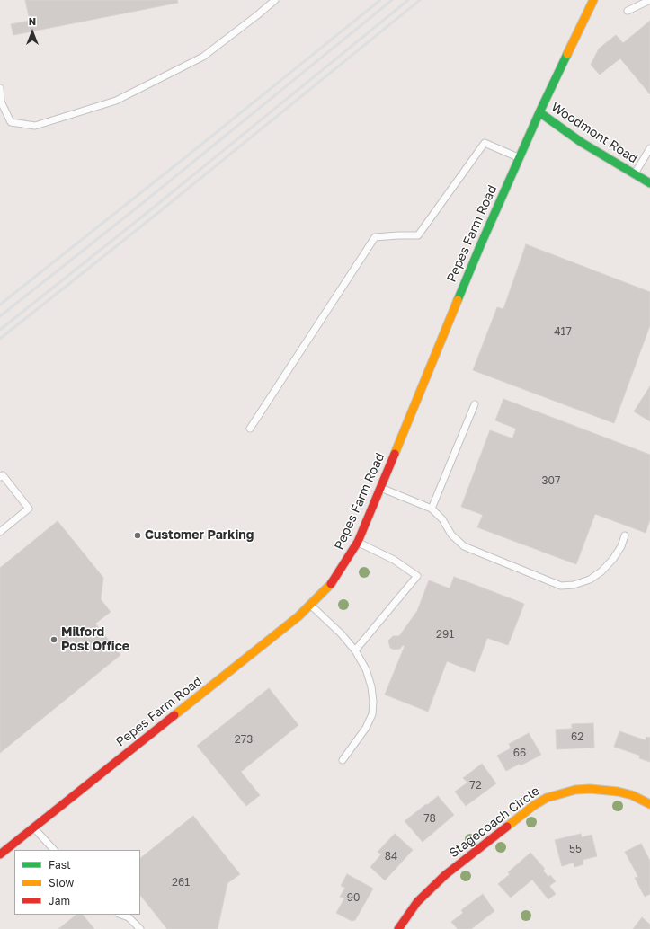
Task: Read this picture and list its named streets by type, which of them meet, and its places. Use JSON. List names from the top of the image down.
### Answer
{
  "streets": {
    "street": ["Woodmont Road", "Pepes Farm Road", "Stagecoach Circle"]
  },
  "crossings": [
    ["Woodmont Road", "Pepes Farm Road"]
  ],
  "places": ["Customer Parking", "Milford Post Office"],
  "house_numbers": [
    "417",
    "307",
    "291",
    "62",
    "273",
    "66",
    "72",
    "78",
    "55",
    "84",
    "261",
    "90"
  ],
  "legend": ["Fast", "Slow", "Jam"],
  "north": "top"
}
